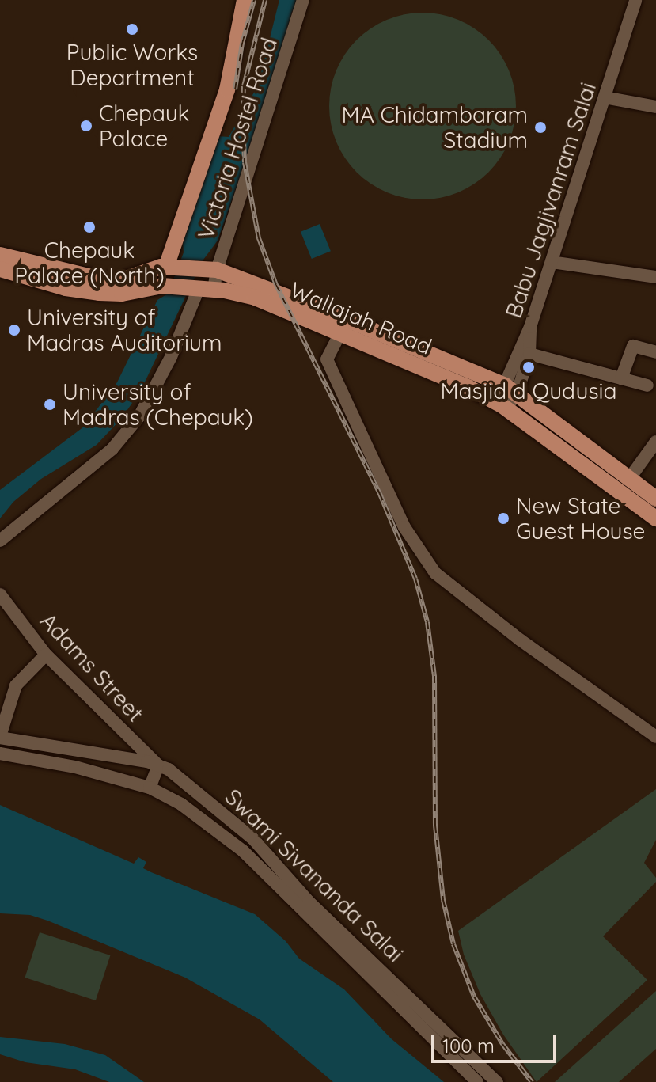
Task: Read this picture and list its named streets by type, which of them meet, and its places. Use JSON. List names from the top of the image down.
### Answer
{
  "streets": {
    "main road": ["Wallajah Road"],
    "street": [
      "Victoria Hostel Road",
      "Babu Jagjivanram Salai",
      "Adams Street",
      "Swami Sivananda Salai"
    ]
  },
  "crossings": [
    ["Victoria Hostel Road", "Wallajah Road"],
    ["Babu Jagjivanram Salai", "Wallajah Road"],
    ["Adams Street", "Swami Sivananda Salai"]
  ],
  "places": [
    "Public Works Department",
    "Chepauk Palace",
    "MA Chidambaram Stadium",
    "Chepauk Palace (North)",
    "University of Madras Auditorium",
    "Masjid d Qudusia",
    "University of Madras (Chepauk)",
    "New State Guest House"
  ],
  "scale_bar": "100 m"
}
